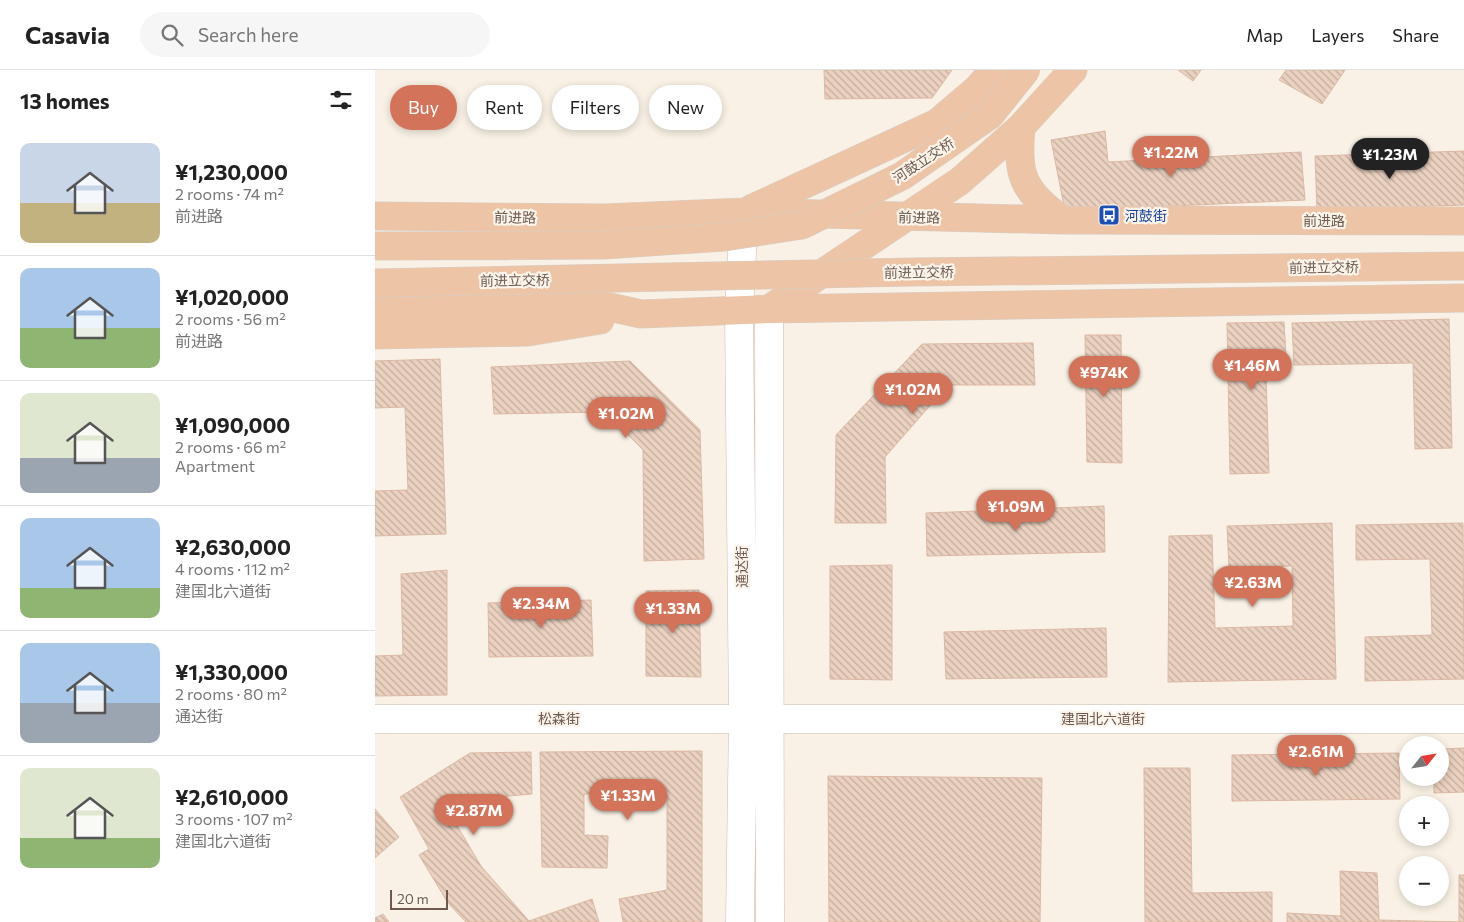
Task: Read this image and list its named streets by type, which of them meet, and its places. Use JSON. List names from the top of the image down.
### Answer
{
  "streets": {
    "highway": ["河鼓立交桥", "前进路", "前进立交桥"],
    "main road": ["通达街", "松森街", "建国北六道街"]
  },
  "crossings": [
    ["前进路", "通达街"],
    ["通达街", "松森街"],
    ["通达街", "建国北六道街"],
    ["松森街", "建国北六道街"]
  ],
  "places": {
    "bus stop": ["河鼓街"]
  },
  "scale_bar": "20 m",
  "north": "top right",
  "page": {
    "header": "Casavia",
    "search": "Search here",
    "nav": ["Map", "Layers", "Share"],
    "heading": "13 homes",
    "chip": [
      "Buy",
      "Rent",
      "Filters",
      "New"
    ],
    "list": [
      {
        "name": "¥1,230,000",
        "note": "2 rooms · 74 m² · 前进路"
      },
      {
        "name": "¥1,020,000",
        "note": "2 rooms · 56 m² · 前进路"
      },
      {
        "name": "¥1,090,000",
        "note": "2 rooms · 66 m² · Apartment"
      },
      {
        "name": "¥2,630,000",
        "note": "4 rooms · 112 m² · 建国北六道街"
      },
      {
        "name": "¥1,330,000",
        "note": "2 rooms · 80 m² · 通达街"
      },
      {
        "name": "¥2,610,000",
        "note": "3 rooms · 107 m² · 建国北六道街"
      }
    ],
    "price": [
      "¥1.22M",
      "¥1.23M",
      "¥1.46M",
      "¥974K",
      "¥1.02M",
      "¥1.02M",
      "¥1.09M",
      "¥2.63M",
      "¥2.34M",
      "¥1.33M",
      "¥2.61M",
      "¥1.33M",
      "¥2.87M"
    ],
    "map_buttons": ["+", "−"],
    "scale": "20 m"
  }
}
